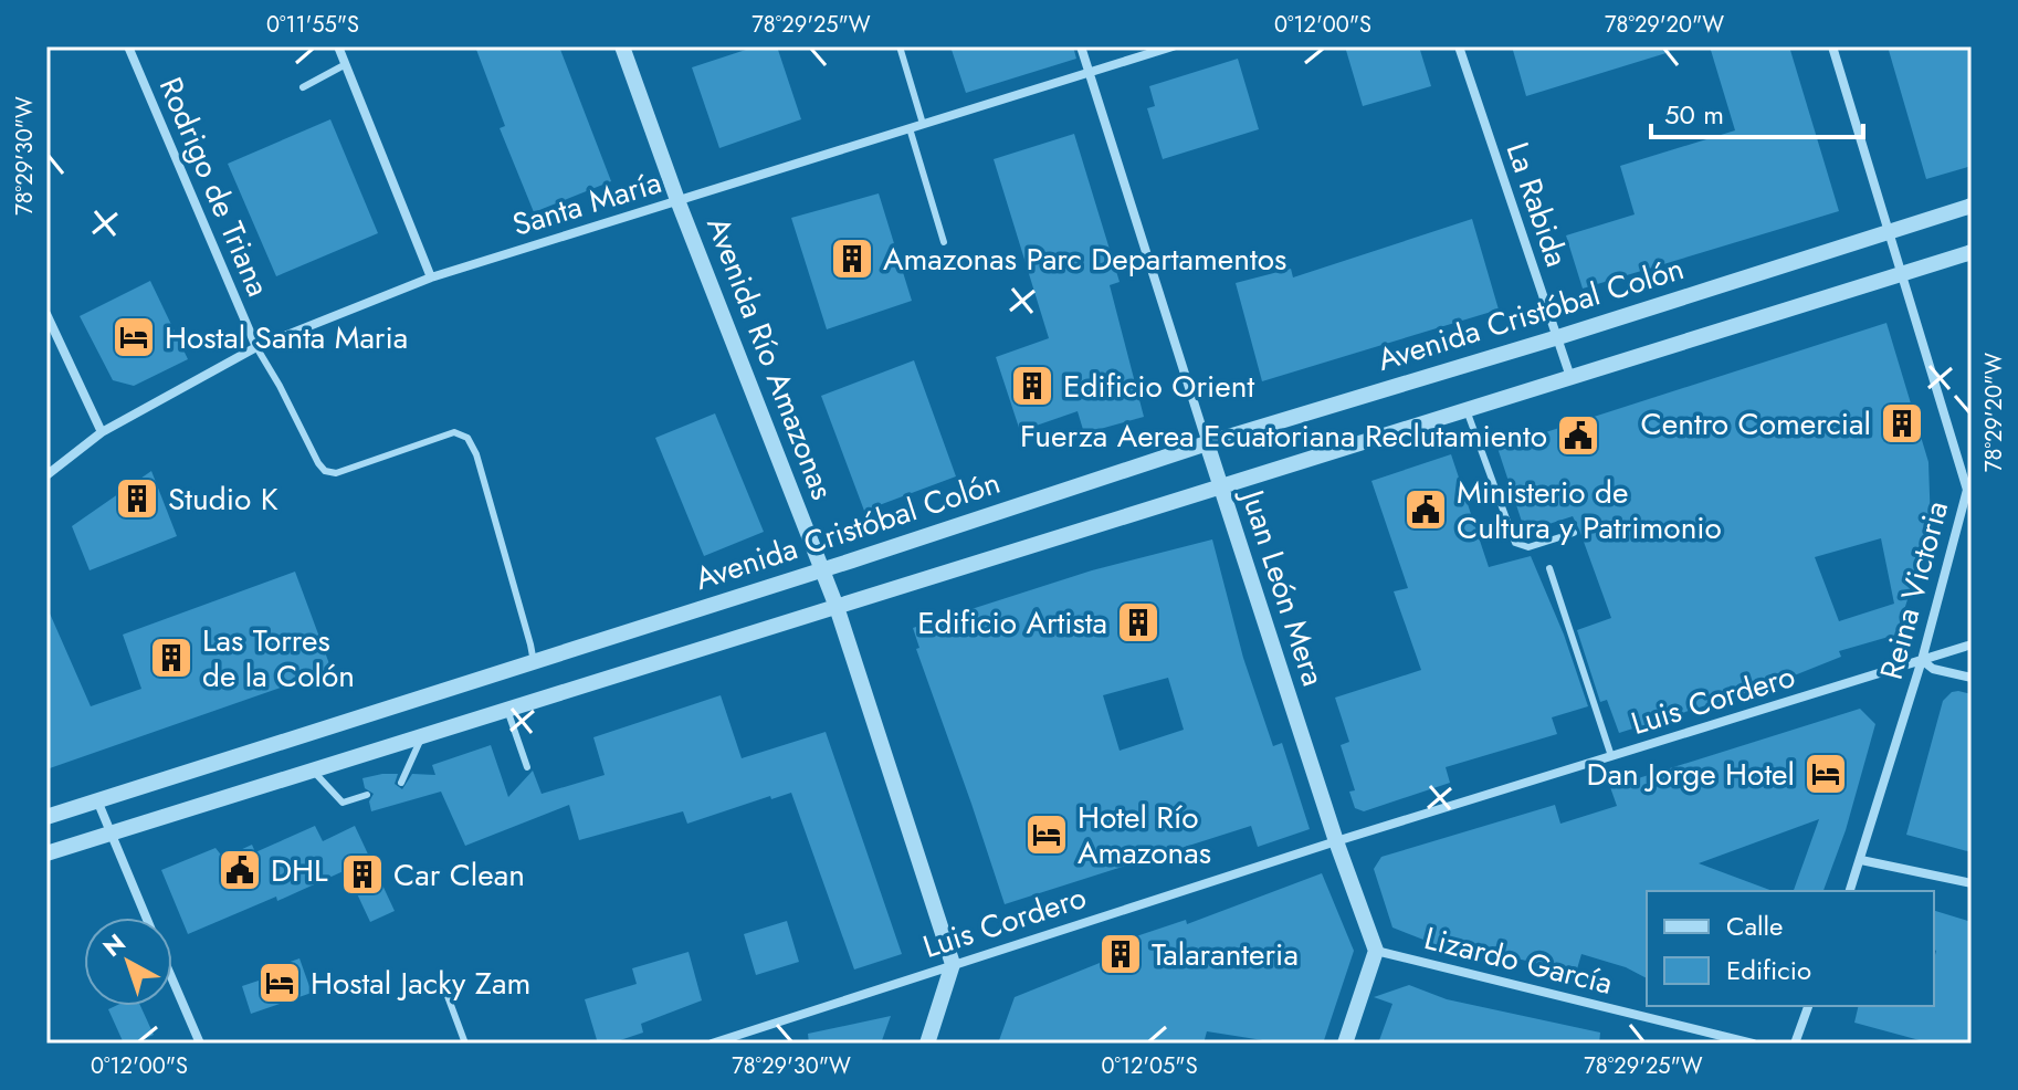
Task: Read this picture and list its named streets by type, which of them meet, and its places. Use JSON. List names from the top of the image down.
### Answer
{
  "streets": {
    "street": [
      "Rodrigo de Triana",
      "Santa María",
      "La Rabida",
      "Avenida Cristóbal Colón",
      "Avenida Río Amazonas",
      "Juan León Mera",
      "Reina Victoria",
      "Luis Cordero",
      "Lizardo García"
    ]
  },
  "crossings": [
    ["Rodrigo de Triana", "Santa María"],
    ["Santa María", "Avenida Río Amazonas"],
    ["Santa María", "Juan León Mera"],
    ["La Rabida", "Avenida Cristóbal Colón"],
    ["Avenida Cristóbal Colón", "Avenida Río Amazonas"],
    ["Avenida Cristóbal Colón", "Juan León Mera"],
    ["Avenida Cristóbal Colón", "Reina Victoria"],
    ["Avenida Río Amazonas", "Luis Cordero"],
    ["Juan León Mera", "Luis Cordero"],
    ["Juan León Mera", "Lizardo García"],
    ["Reina Victoria", "Luis Cordero"]
  ],
  "places": {
    "building": [
      "Amazonas Parc Departamentos",
      "Edificio Orient",
      "Centro Comercial",
      "Studio K",
      "Edificio Artista",
      "Las Torres de la Colón",
      "Car Clean",
      "Talaranteria"
    ],
    "hotel": [
      "Hostal Santa Maria",
      "Dan Jorge Hotel",
      "Hotel Río Amazonas",
      "Hostal Jacky Zam"
    ],
    "public building": ["Fuerza Aerea Ecuatoriana Reclutamiento", "Ministerio de Cultura y Patrimonio", "DHL"]
  },
  "legend": ["Calle", "Edificio"],
  "scale_bar": "50 m",
  "north": "top left",
  "coordinates": [
    "0°11'55\"S",
    "78°29'25\"W",
    "0°12'00\"S",
    "78°29'20\"W",
    "78°29'30\"W",
    "0°12'05\"S"
  ]
}
